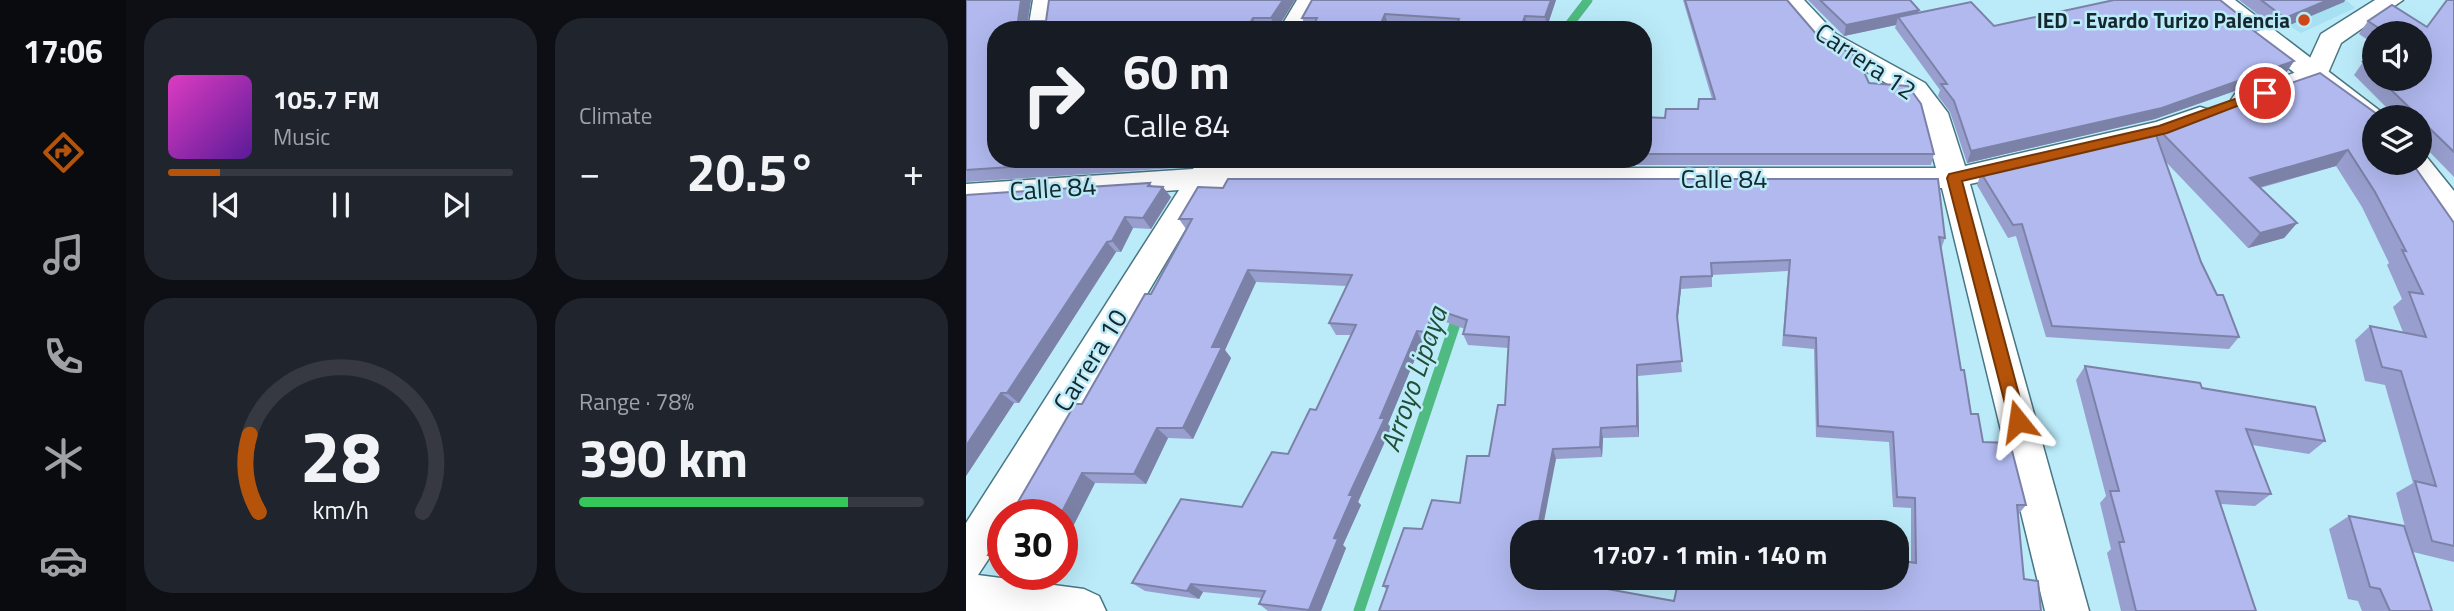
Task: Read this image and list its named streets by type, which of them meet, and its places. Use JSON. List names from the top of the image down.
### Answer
{
  "streets": {
    "street": ["Carrera 12", "Calle 84", "Carrera 10"]
  },
  "crossings": [
    ["Carrera 12", "Calle 84"],
    ["Calle 84", "Carrera 10"]
  ],
  "water": ["Arroyo Lipaya"],
  "places": ["IED - Evardo Turizo Palencia"],
  "page": {
    "tabs": "17:06",
    "tile": [
      "Climate",
      ["Range · 78%", "390 km"]
    ],
    "turn": ["60 m", "Calle 84"],
    "song": ["105.7 FM", "Music"],
    "heat": ["−", "20.5°", "+"],
    "limit": "30",
    "trip": "17:07 · 1 min · 140 m",
    "gauge": ["28", "km/h"]
  }
}
